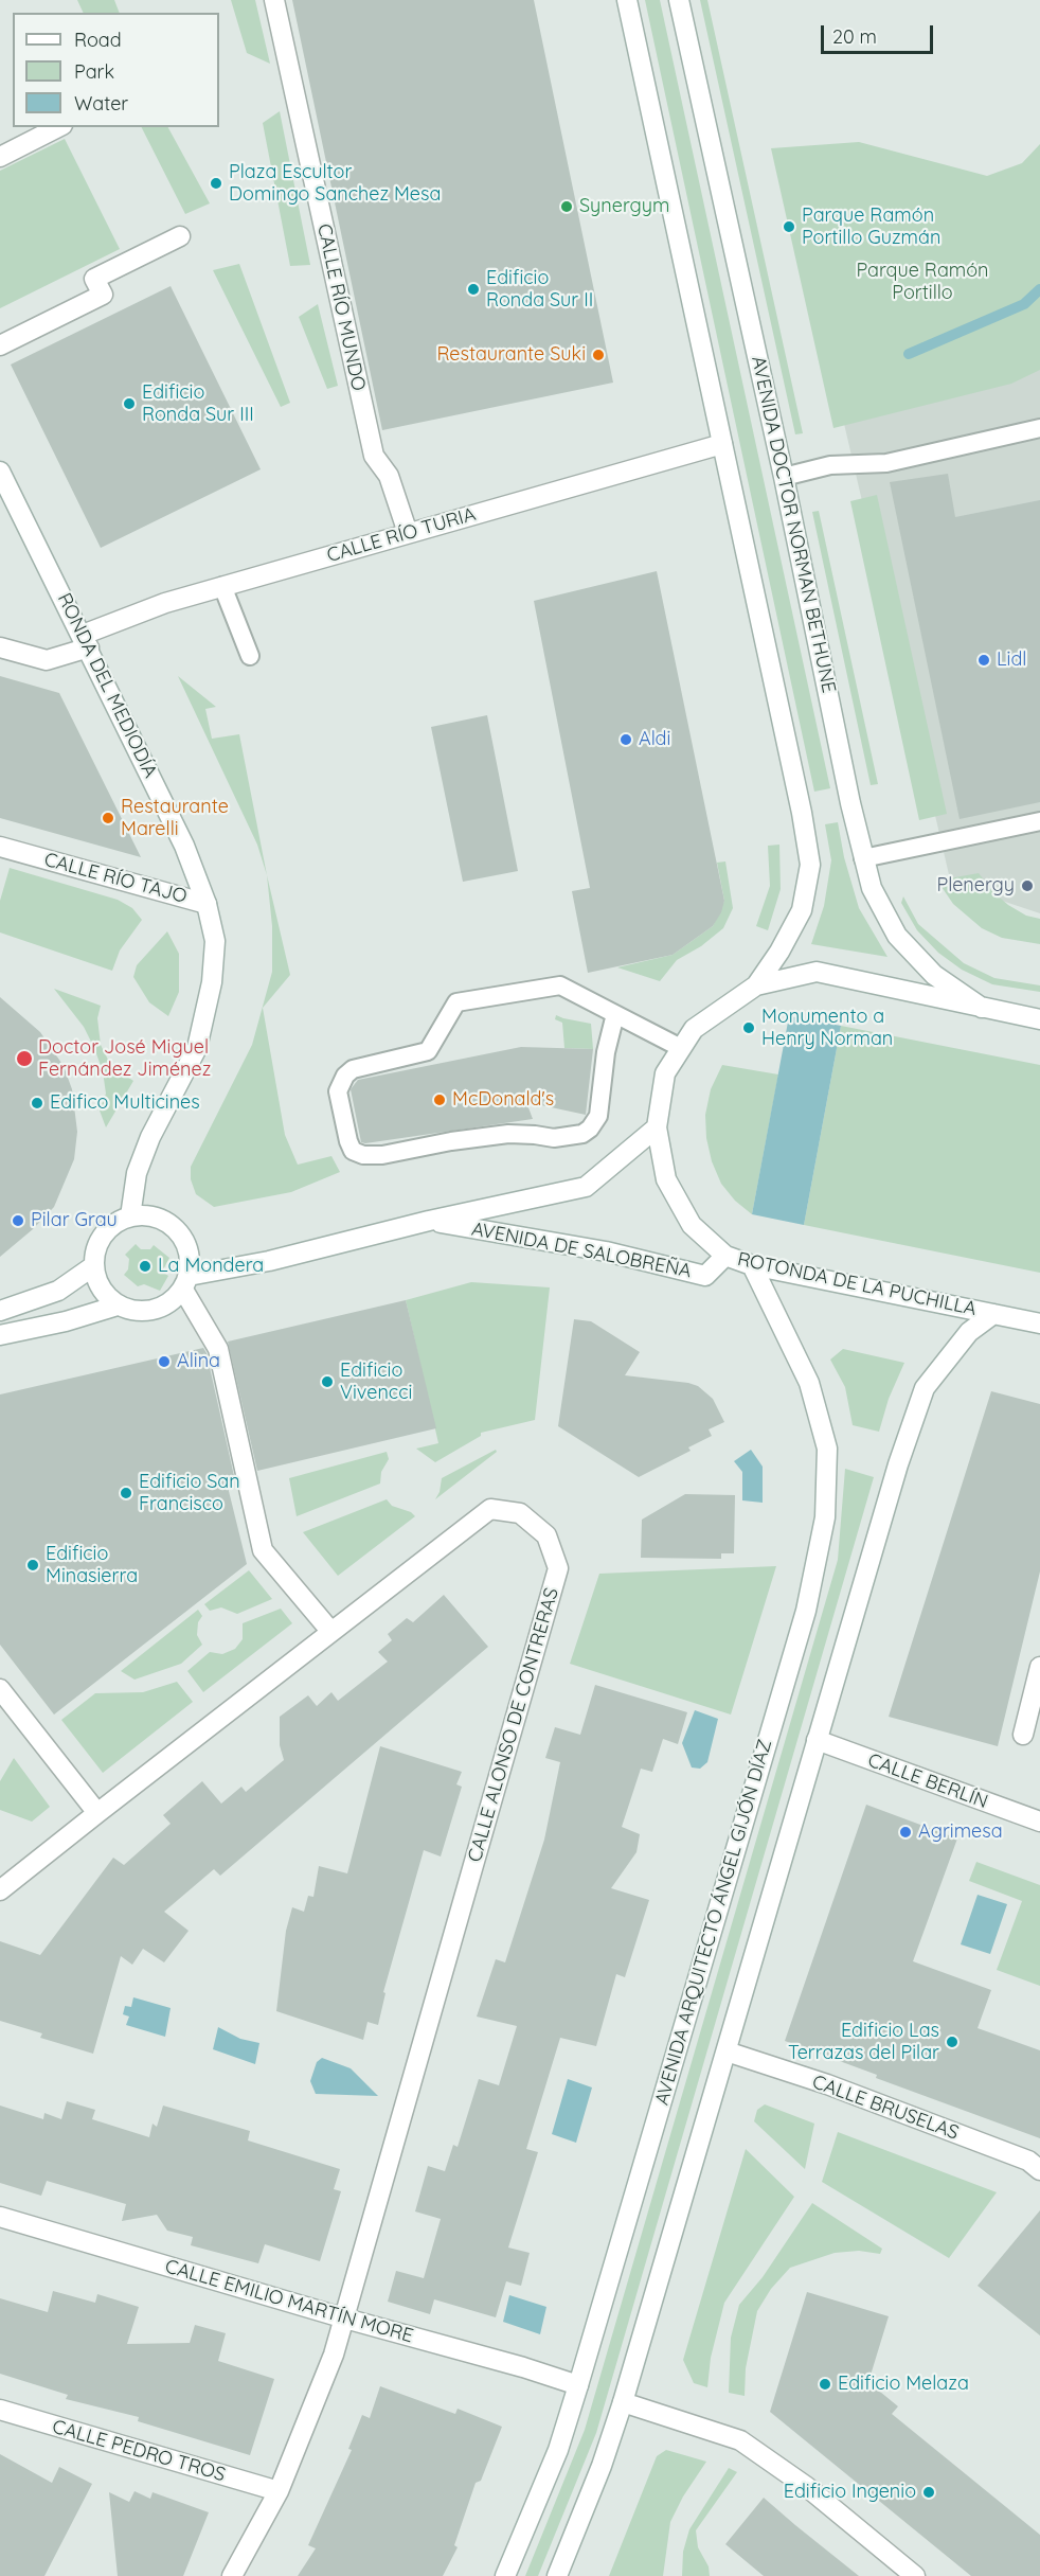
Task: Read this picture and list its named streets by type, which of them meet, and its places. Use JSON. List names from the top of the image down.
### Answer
{
  "streets": {
    "main road": [
      "CALLE RÍO MUNDO",
      "AVENIDA DOCTOR NORMAN BETHUNE",
      "CALLE RÍO TURIA",
      "RONDA DEL MEDIODÍA",
      "CALLE RÍO TAJO",
      "AVENIDA DE SALOBREÑA",
      "ROTONDA DE LA PUCHILLA",
      "CALLE ALONSO DE CONTRERAS",
      "CALLE BERLÍN",
      "AVENIDA ARQUITECTO ÁNGEL GIJÓN DÍAZ",
      "CALLE BRUSELAS",
      "CALLE EMILIO MARTÍN MORE",
      "CALLE PEDRO TROS"
    ]
  },
  "crossings": [
    ["CALLE RÍO MUNDO", "CALLE RÍO TURIA"],
    ["AVENIDA DOCTOR NORMAN BETHUNE", "ROTONDA DE LA PUCHILLA"],
    ["CALLE RÍO TURIA", "RONDA DEL MEDIODÍA"],
    ["RONDA DEL MEDIODÍA", "CALLE RÍO TAJO"],
    ["CALLE RÍO TAJO", "AVENIDA DE SALOBREÑA"],
    ["AVENIDA DE SALOBREÑA", "ROTONDA DE LA PUCHILLA"],
    ["ROTONDA DE LA PUCHILLA", "AVENIDA ARQUITECTO ÁNGEL GIJÓN DÍAZ"],
    ["CALLE ALONSO DE CONTRERAS", "CALLE EMILIO MARTÍN MORE"],
    ["CALLE ALONSO DE CONTRERAS", "CALLE PEDRO TROS"],
    ["AVENIDA ARQUITECTO ÁNGEL GIJÓN DÍAZ", "CALLE EMILIO MARTÍN MORE"]
  ],
  "parks": ["Parque Ramón Portillo"],
  "places": [
    "Plaza Escultor Domingo Sanchez Mesa",
    "Synergym",
    "Parque Ramón Portillo Guzmán",
    "Edificio Ronda Sur II",
    "Restaurante Suki",
    "Edificio Ronda Sur III",
    "Lidl",
    "Aldi",
    "Restaurante Marelli",
    "Plenergy",
    "Monumento a Henry Norman",
    "Doctor José Miguel Fernández Jiménez",
    "McDonald's",
    "Edifico Multicines",
    "Pilar Grau",
    "La Mondera",
    "Alina",
    "Edificio Vivencci",
    "Edificio San Francisco",
    "Edificio Minasierra",
    "Agrimesa",
    "Edificio Las Terrazas del Pilar",
    "Edificio Melaza",
    "Edificio Ingenio"
  ],
  "legend": ["Road", "Park", "Water"],
  "scale_bar": "20 m"
}
